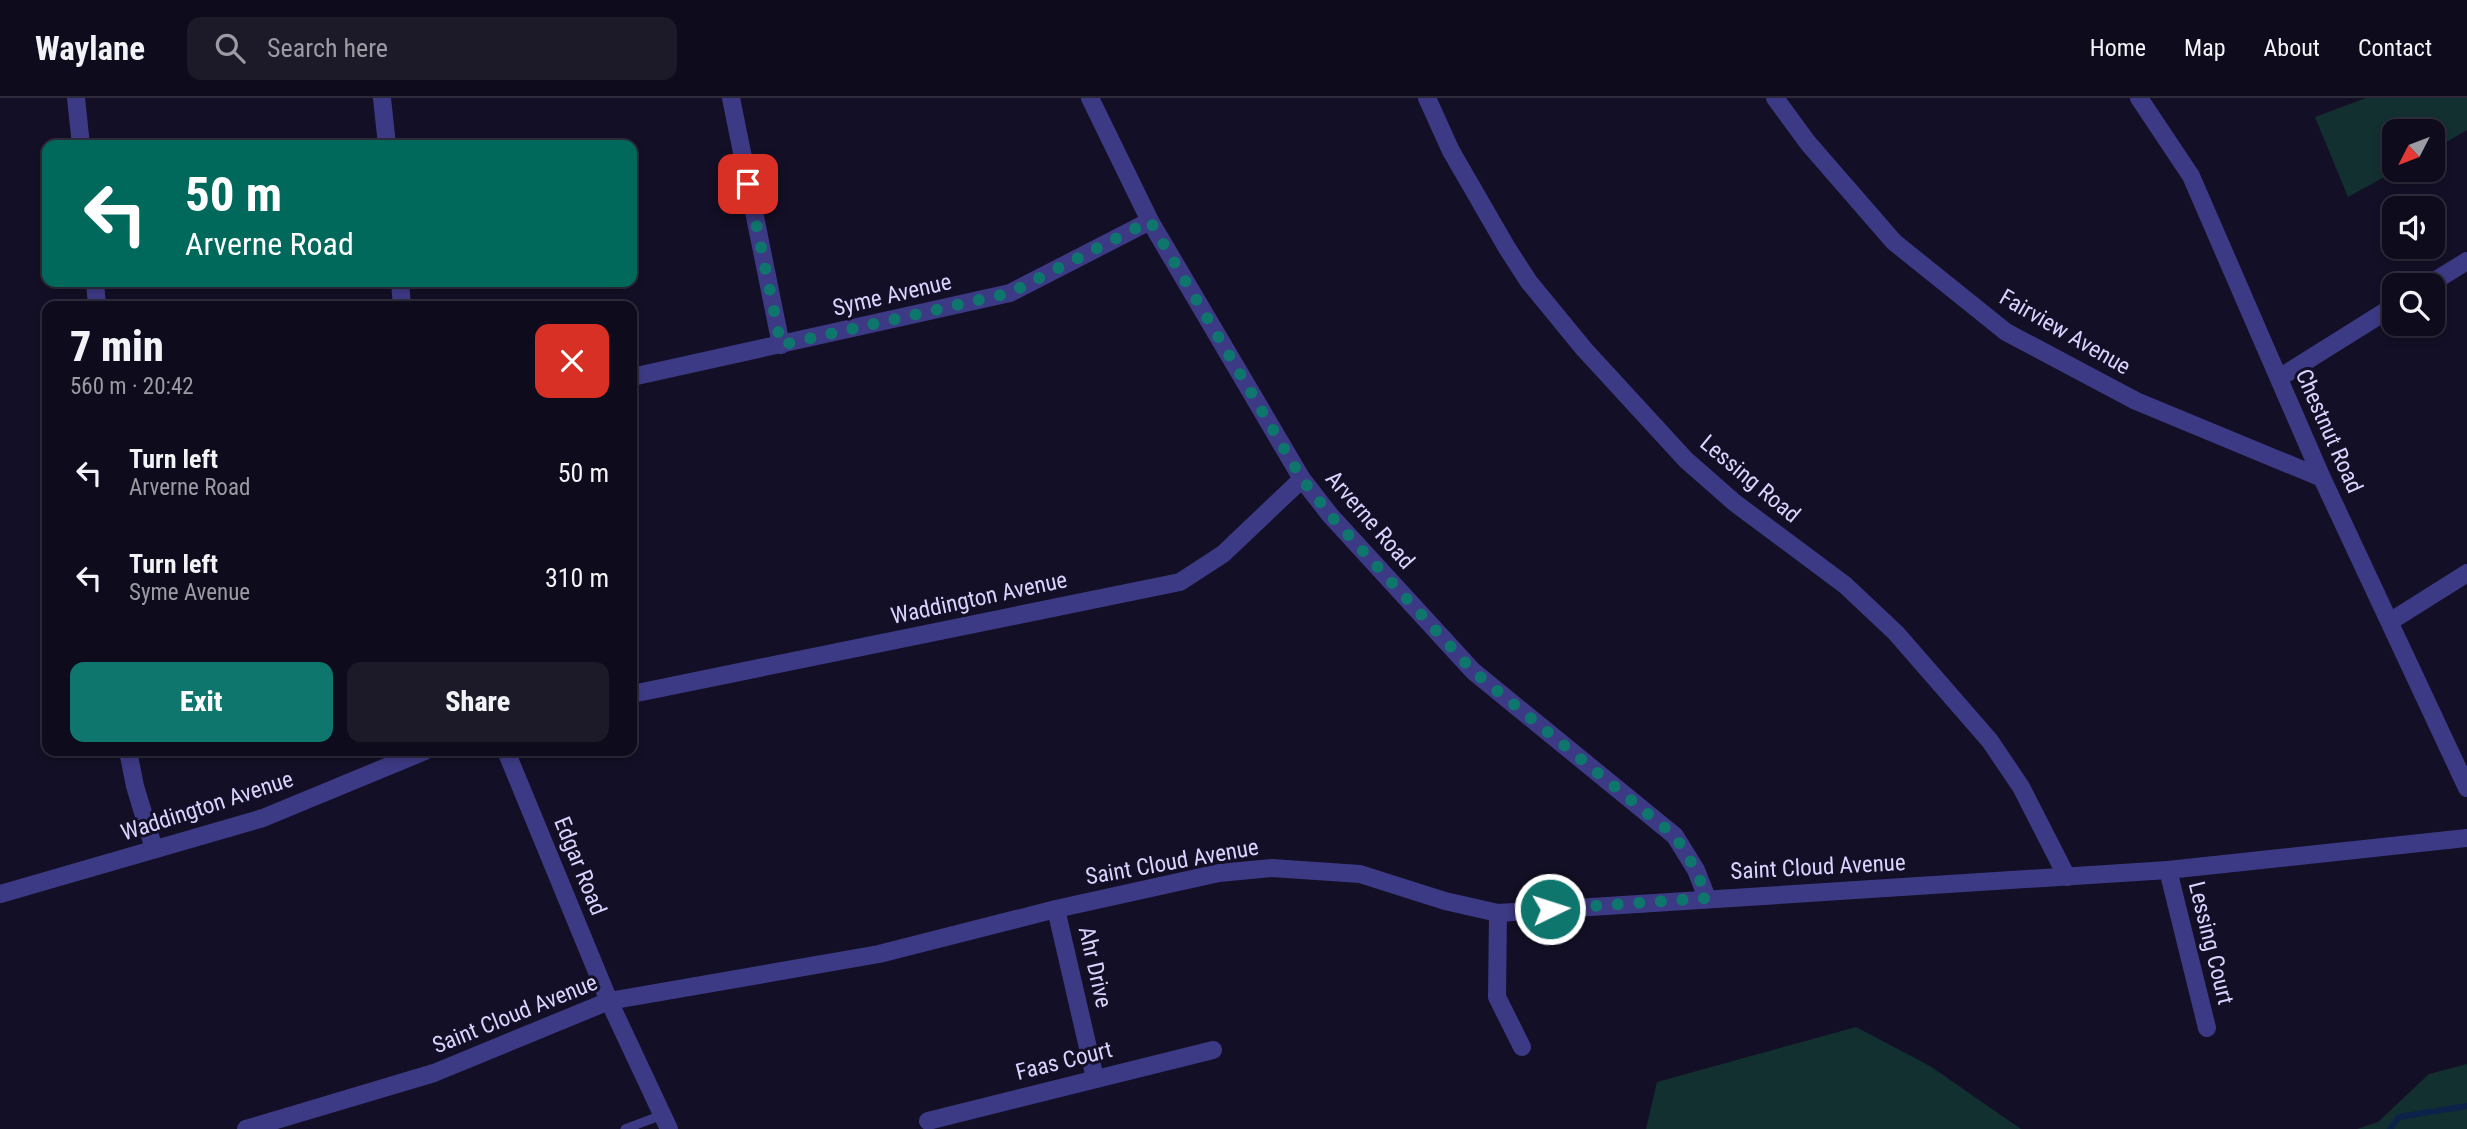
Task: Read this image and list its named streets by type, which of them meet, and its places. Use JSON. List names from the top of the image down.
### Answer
{
  "streets": {
    "street": [
      "Syme Avenue",
      "Fairview Avenue",
      "Chestnut Road",
      "Lessing Road",
      "Arverne Road",
      "Waddington Avenue",
      "Saint Cloud Avenue",
      "Edgar Road",
      "Lessing Court",
      "Ahr Drive",
      "Faas Court"
    ]
  },
  "crossings": [
    ["Syme Avenue", "Arverne Road"],
    ["Fairview Avenue", "Chestnut Road"],
    ["Lessing Road", "Saint Cloud Avenue"],
    ["Arverne Road", "Waddington Avenue"],
    ["Arverne Road", "Saint Cloud Avenue"],
    ["Saint Cloud Avenue", "Edgar Road"],
    ["Saint Cloud Avenue", "Lessing Court"],
    ["Saint Cloud Avenue", "Ahr Drive"],
    ["Ahr Drive", "Faas Court"]
  ],
  "north": "bottom left",
  "page": {
    "header": "Waylane",
    "search": "Search here",
    "nav": [
      "Home",
      "Map",
      "About",
      "Contact"
    ],
    "turn": ["50 m", "Arverne Road"],
    "heading": ["7 min", "560 m · 20:42"],
    "list": [
      {
        "name": "Turn left",
        "note": "Arverne Road",
        "value": "50 m"
      },
      {
        "name": "Turn left",
        "note": "Syme Avenue",
        "value": "310 m"
      }
    ],
    "buttons": ["Exit", "Share"]
  }
}
